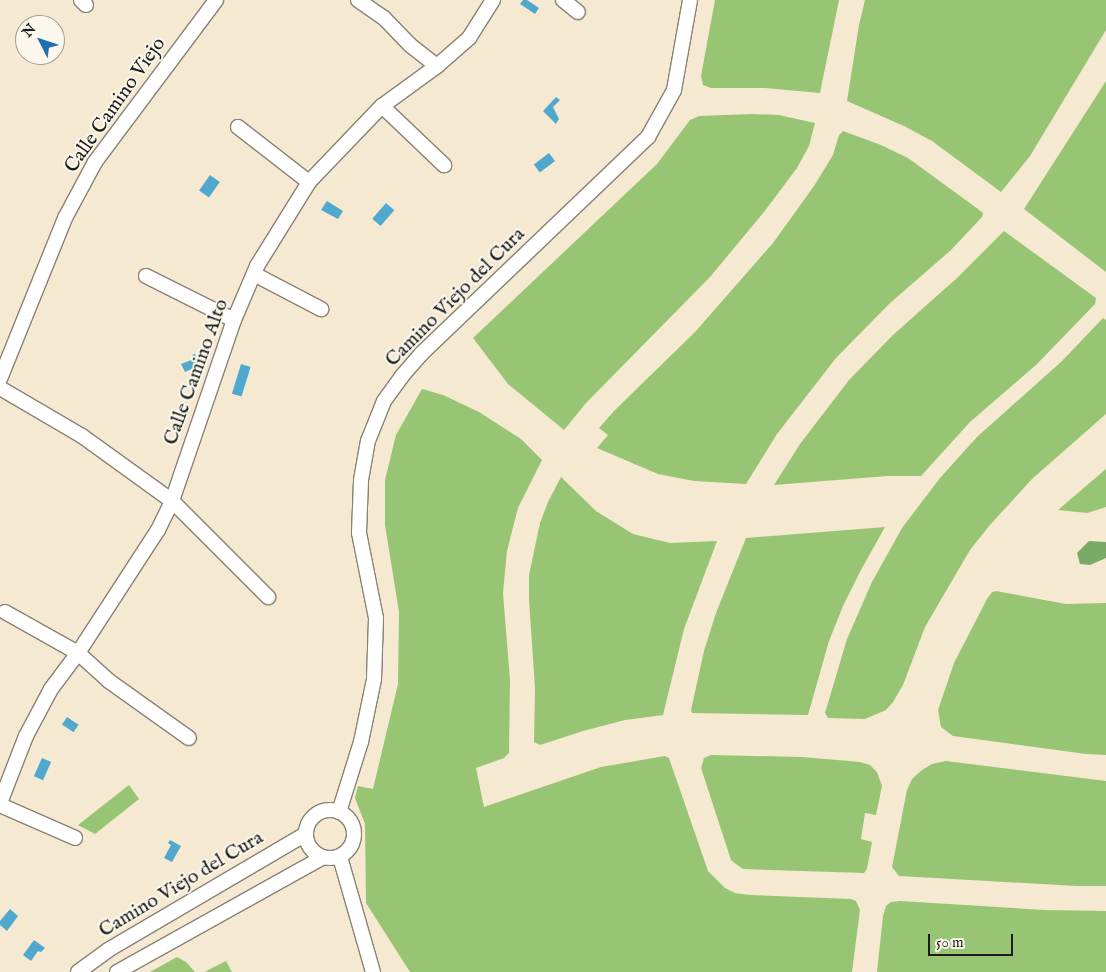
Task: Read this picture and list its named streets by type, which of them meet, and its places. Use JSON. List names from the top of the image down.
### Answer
{
  "streets": {
    "street": ["Calle Camino Viejo", "Camino Viejo del Cura", "Calle Camino Alto"]
  },
  "scale_bar": "50 m",
  "north": "top left"
}
